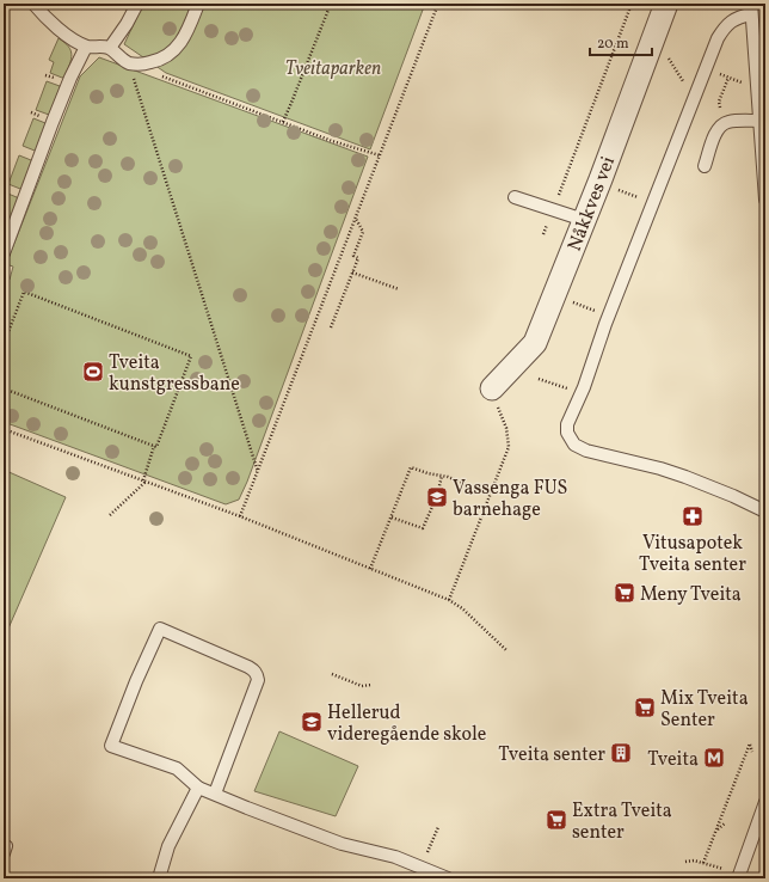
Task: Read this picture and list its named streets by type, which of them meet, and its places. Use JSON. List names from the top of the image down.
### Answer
{
  "streets": {
    "street": ["Nåkkves vei"]
  },
  "parks": ["Tveitaparken"],
  "places": {
    "sports": ["Tveita kunstgressbane"],
    "school or university": ["Vassenga FUS barnehage", "Hellerud videregående skole"],
    "pharmacy": ["Vitusapotek Tveita senter"],
    "supermarket": ["Meny Tveita", "Mix Tveita Senter", "Extra Tveita senter"],
    "building": ["Tveita senter"],
    "metro station": ["Tveita"]
  },
  "scale_bar": "20 m"
}
